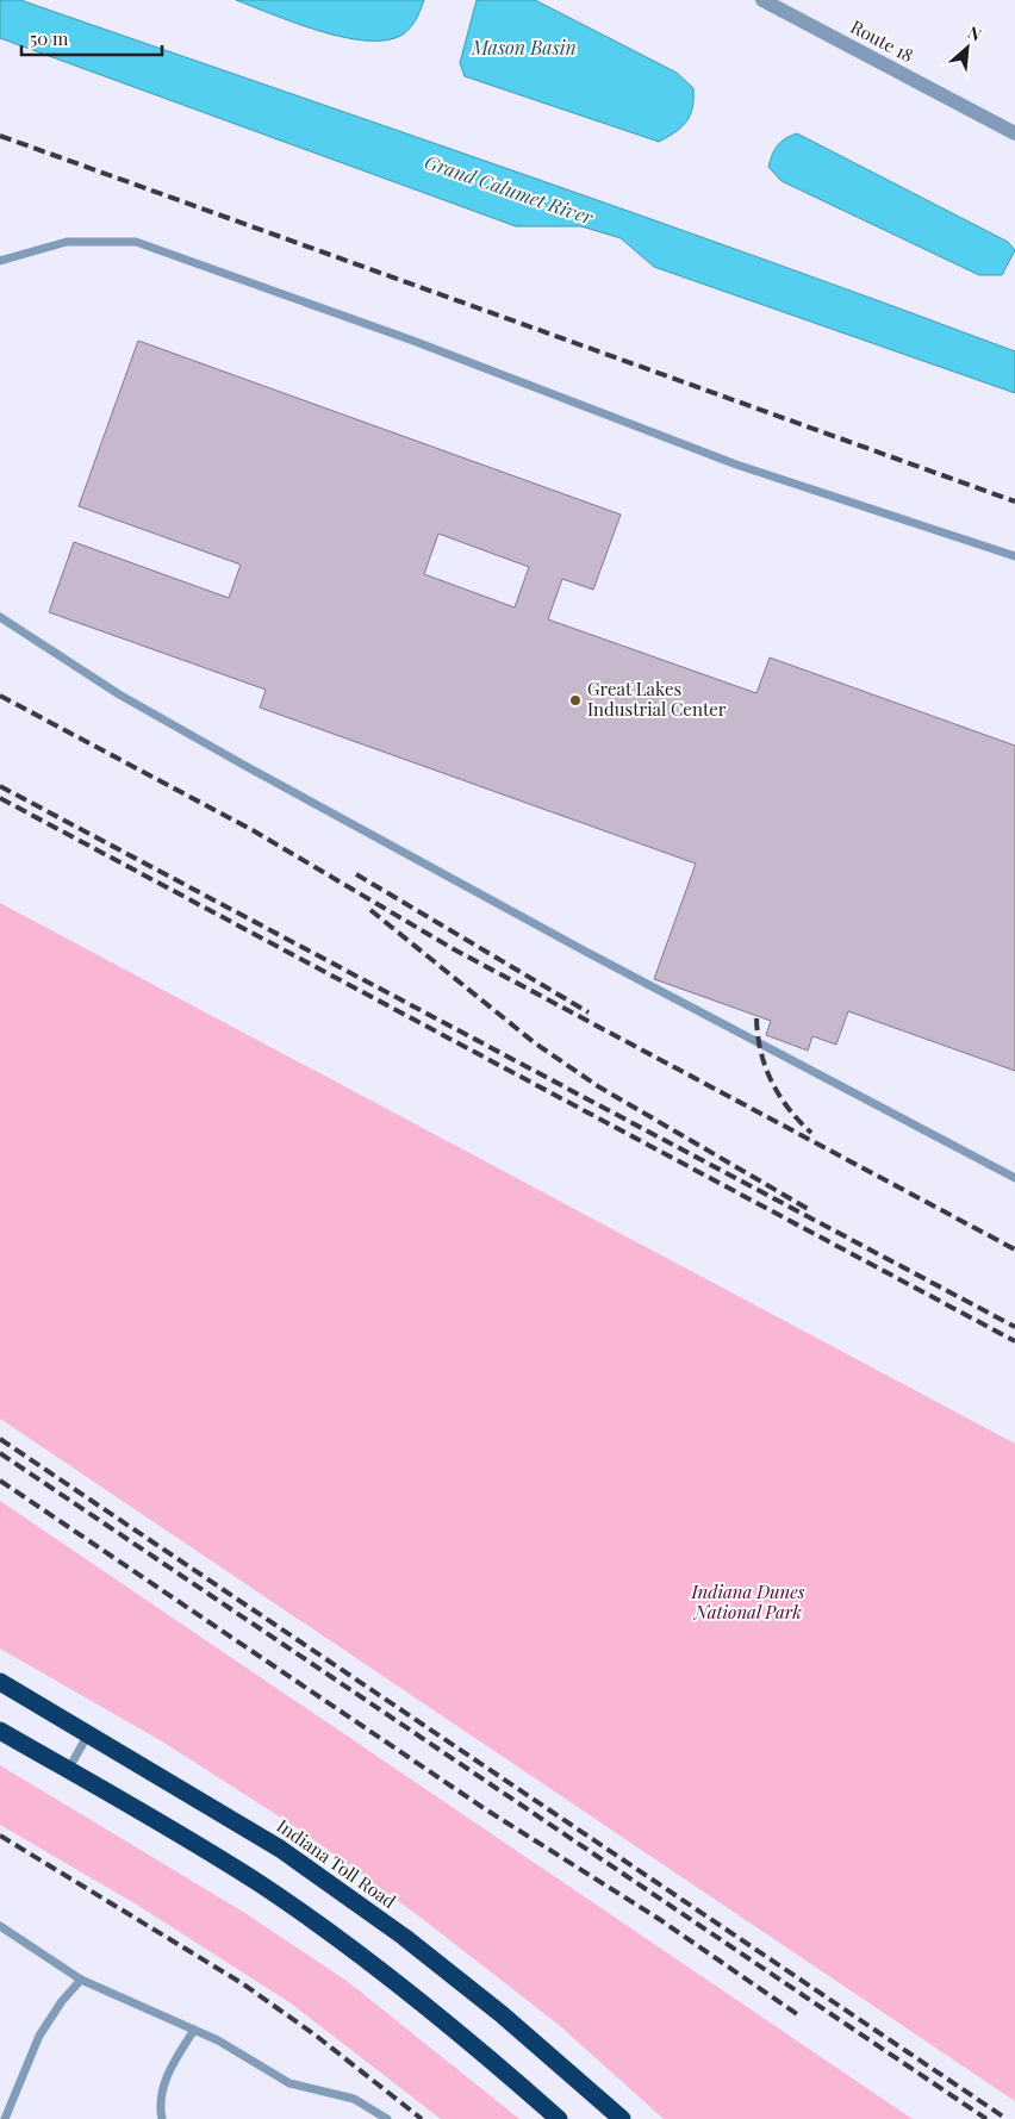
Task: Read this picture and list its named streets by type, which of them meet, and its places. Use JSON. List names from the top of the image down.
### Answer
{
  "streets": {
    "highway": ["Indiana Toll Road"],
    "street": ["Route 18"]
  },
  "water": ["Mason Basin", "Grand Calumet River"],
  "parks": ["Indiana Dunes National Park"],
  "places": ["Great Lakes Industrial Center"],
  "scale_bar": "50 m",
  "north": "top right"
}
